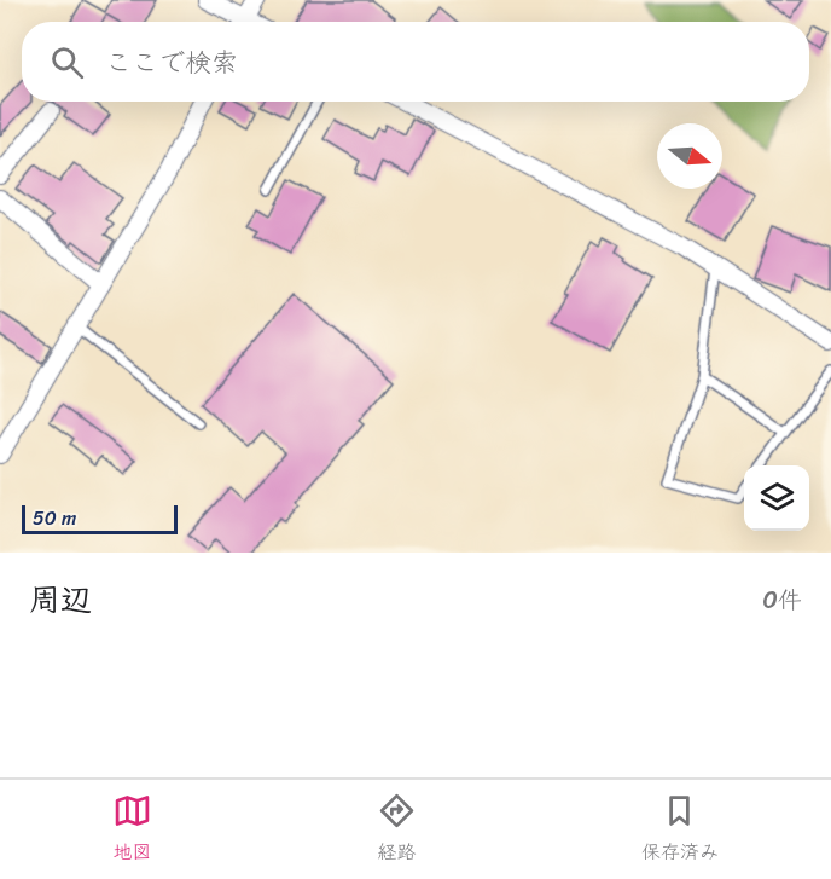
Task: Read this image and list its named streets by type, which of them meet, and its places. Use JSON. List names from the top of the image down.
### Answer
{
  "scale_bar": "50 m",
  "north": "right",
  "page": {
    "search": "ここで検索",
    "scale": "50 m",
    "heading": ["周辺", "0件"],
    "nav": ["地図", "経路", "保存済み"]
  }
}
